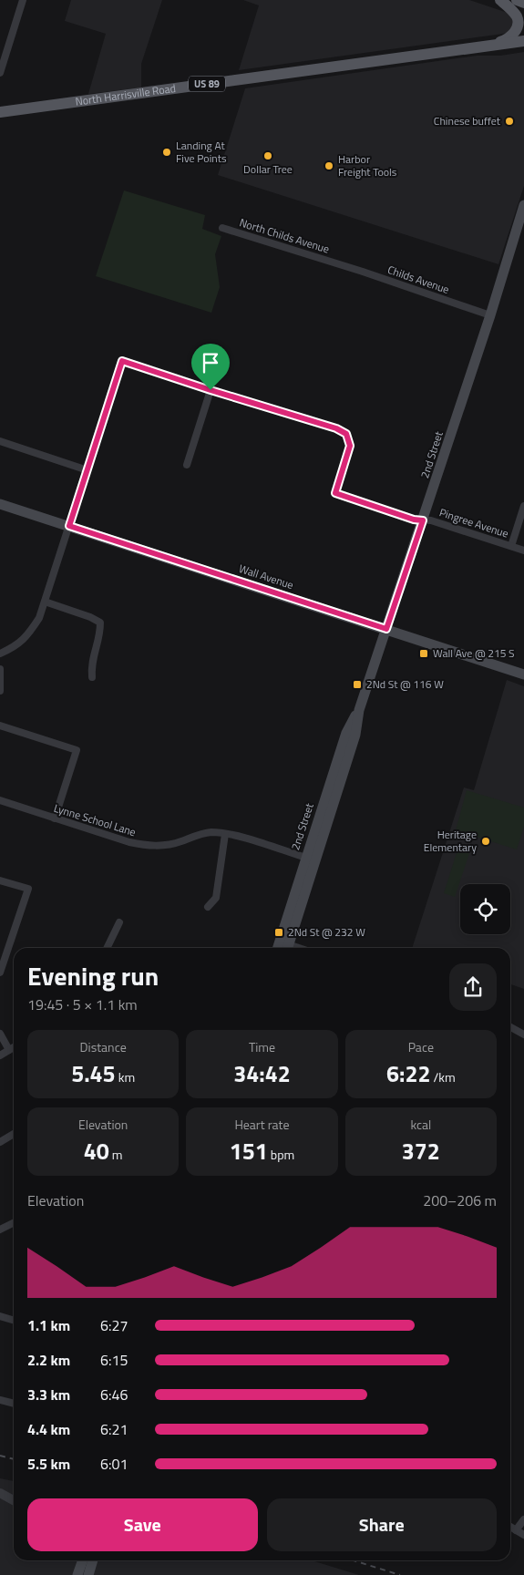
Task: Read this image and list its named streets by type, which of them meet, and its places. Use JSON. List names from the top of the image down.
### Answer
{
  "streets": {
    "main road": [
      "US 89",
      "North Harrisville Road",
      "2nd Street",
      "Wall Avenue"
    ],
    "street": [
      "North Childs Avenue",
      "Childs Avenue",
      "Pingree Avenue",
      "Lynne School Lane"
    ]
  },
  "crossings": [
    ["US 89", "North Harrisville Road"],
    ["North Childs Avenue", "Childs Avenue"],
    ["Childs Avenue", "2nd Street"],
    ["2nd Street", "Pingree Avenue"],
    ["2nd Street", "Wall Avenue"],
    ["2nd Street", "Lynne School Lane"]
  ],
  "places": {
    "other": [
      "Chinese buffet",
      "Landing At Five Points",
      "Dollar Tree",
      "Harbor Freight Tools",
      "Heritage Elementary"
    ],
    "transit": ["Wall Ave @ 215 S", "2Nd St @ 116 W", "2Nd St @ 232 W"]
  },
  "page": {
    "heading": ["Evening run", "19:45 · 5 × 1.1 km"],
    "stats": [
      ["Distance", "5.45 km"],
      ["Time", "34:42"],
      ["Pace", "6:22 /km"],
      ["Elevation", "40 m"],
      ["Heart rate", "151 bpm"],
      ["kcal", "372"]
    ],
    "chart": ["Elevation", "200–206 m"],
    "list": [
      {
        "name": "1.1 km",
        "note": "6:27"
      },
      {
        "name": "2.2 km",
        "note": "6:15"
      },
      {
        "name": "3.3 km",
        "note": "6:46"
      },
      {
        "name": "4.4 km",
        "note": "6:21"
      },
      {
        "name": "5.5 km",
        "note": "6:01"
      }
    ],
    "buttons": ["Save", "Share"]
  }
}
